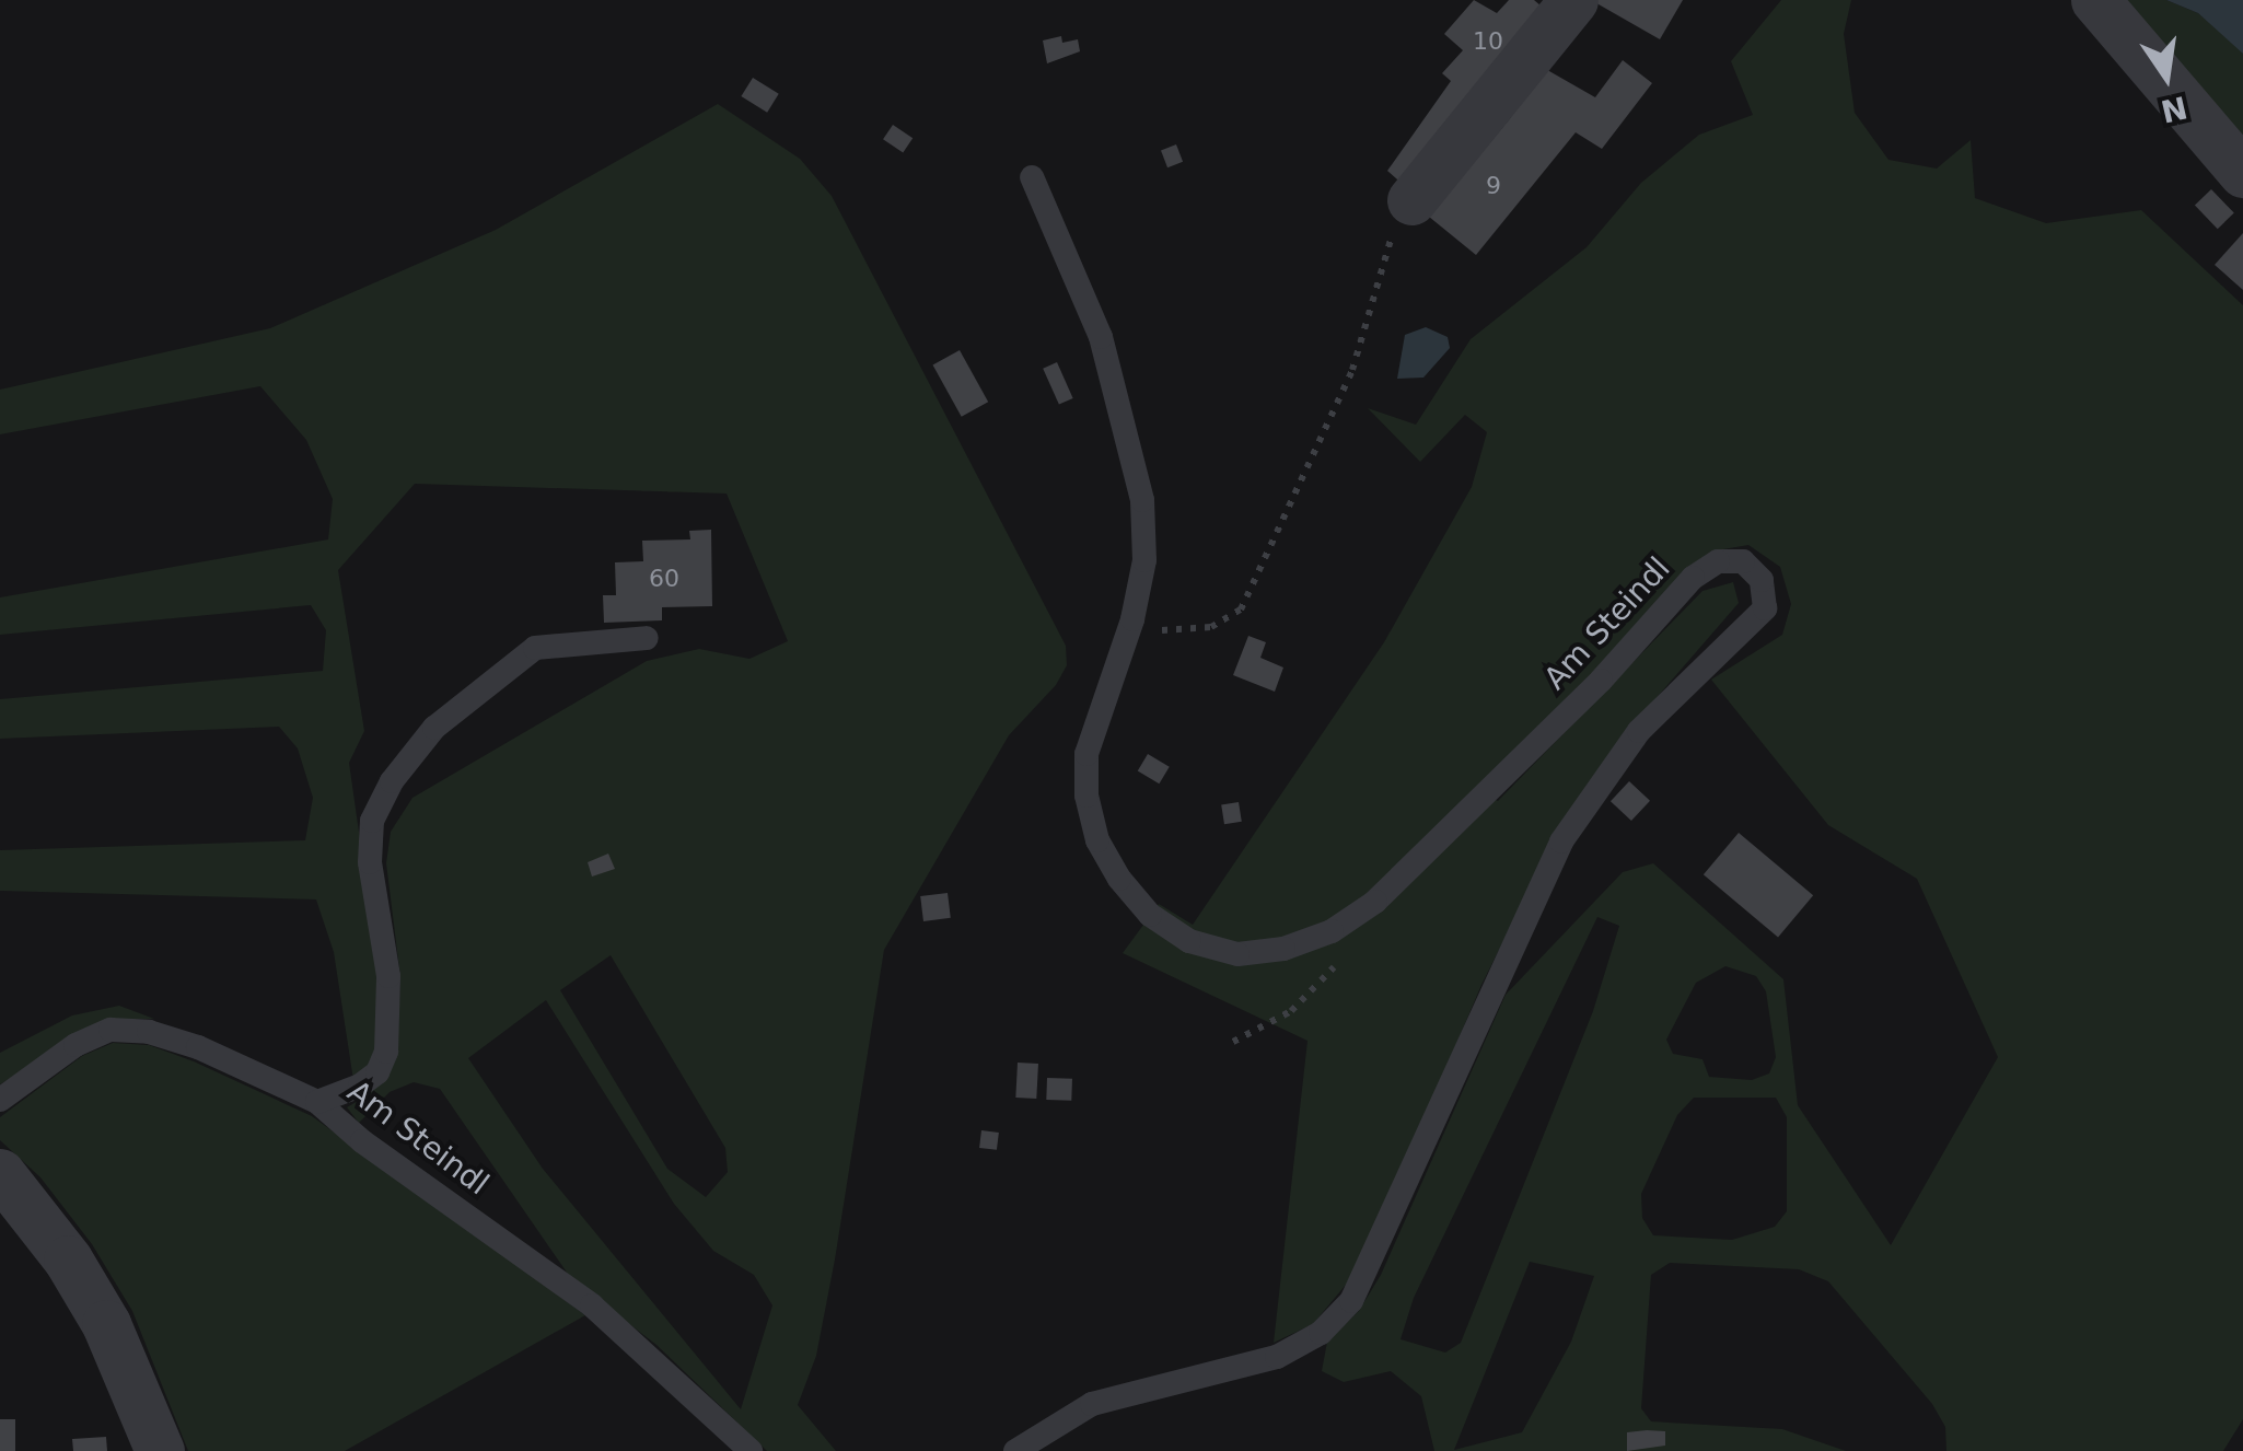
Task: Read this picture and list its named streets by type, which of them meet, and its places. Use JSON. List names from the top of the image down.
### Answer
{
  "streets": {
    "lane": ["Am Steindl"]
  },
  "house_numbers": ["10", "9", "60"],
  "north": "bottom"
}
